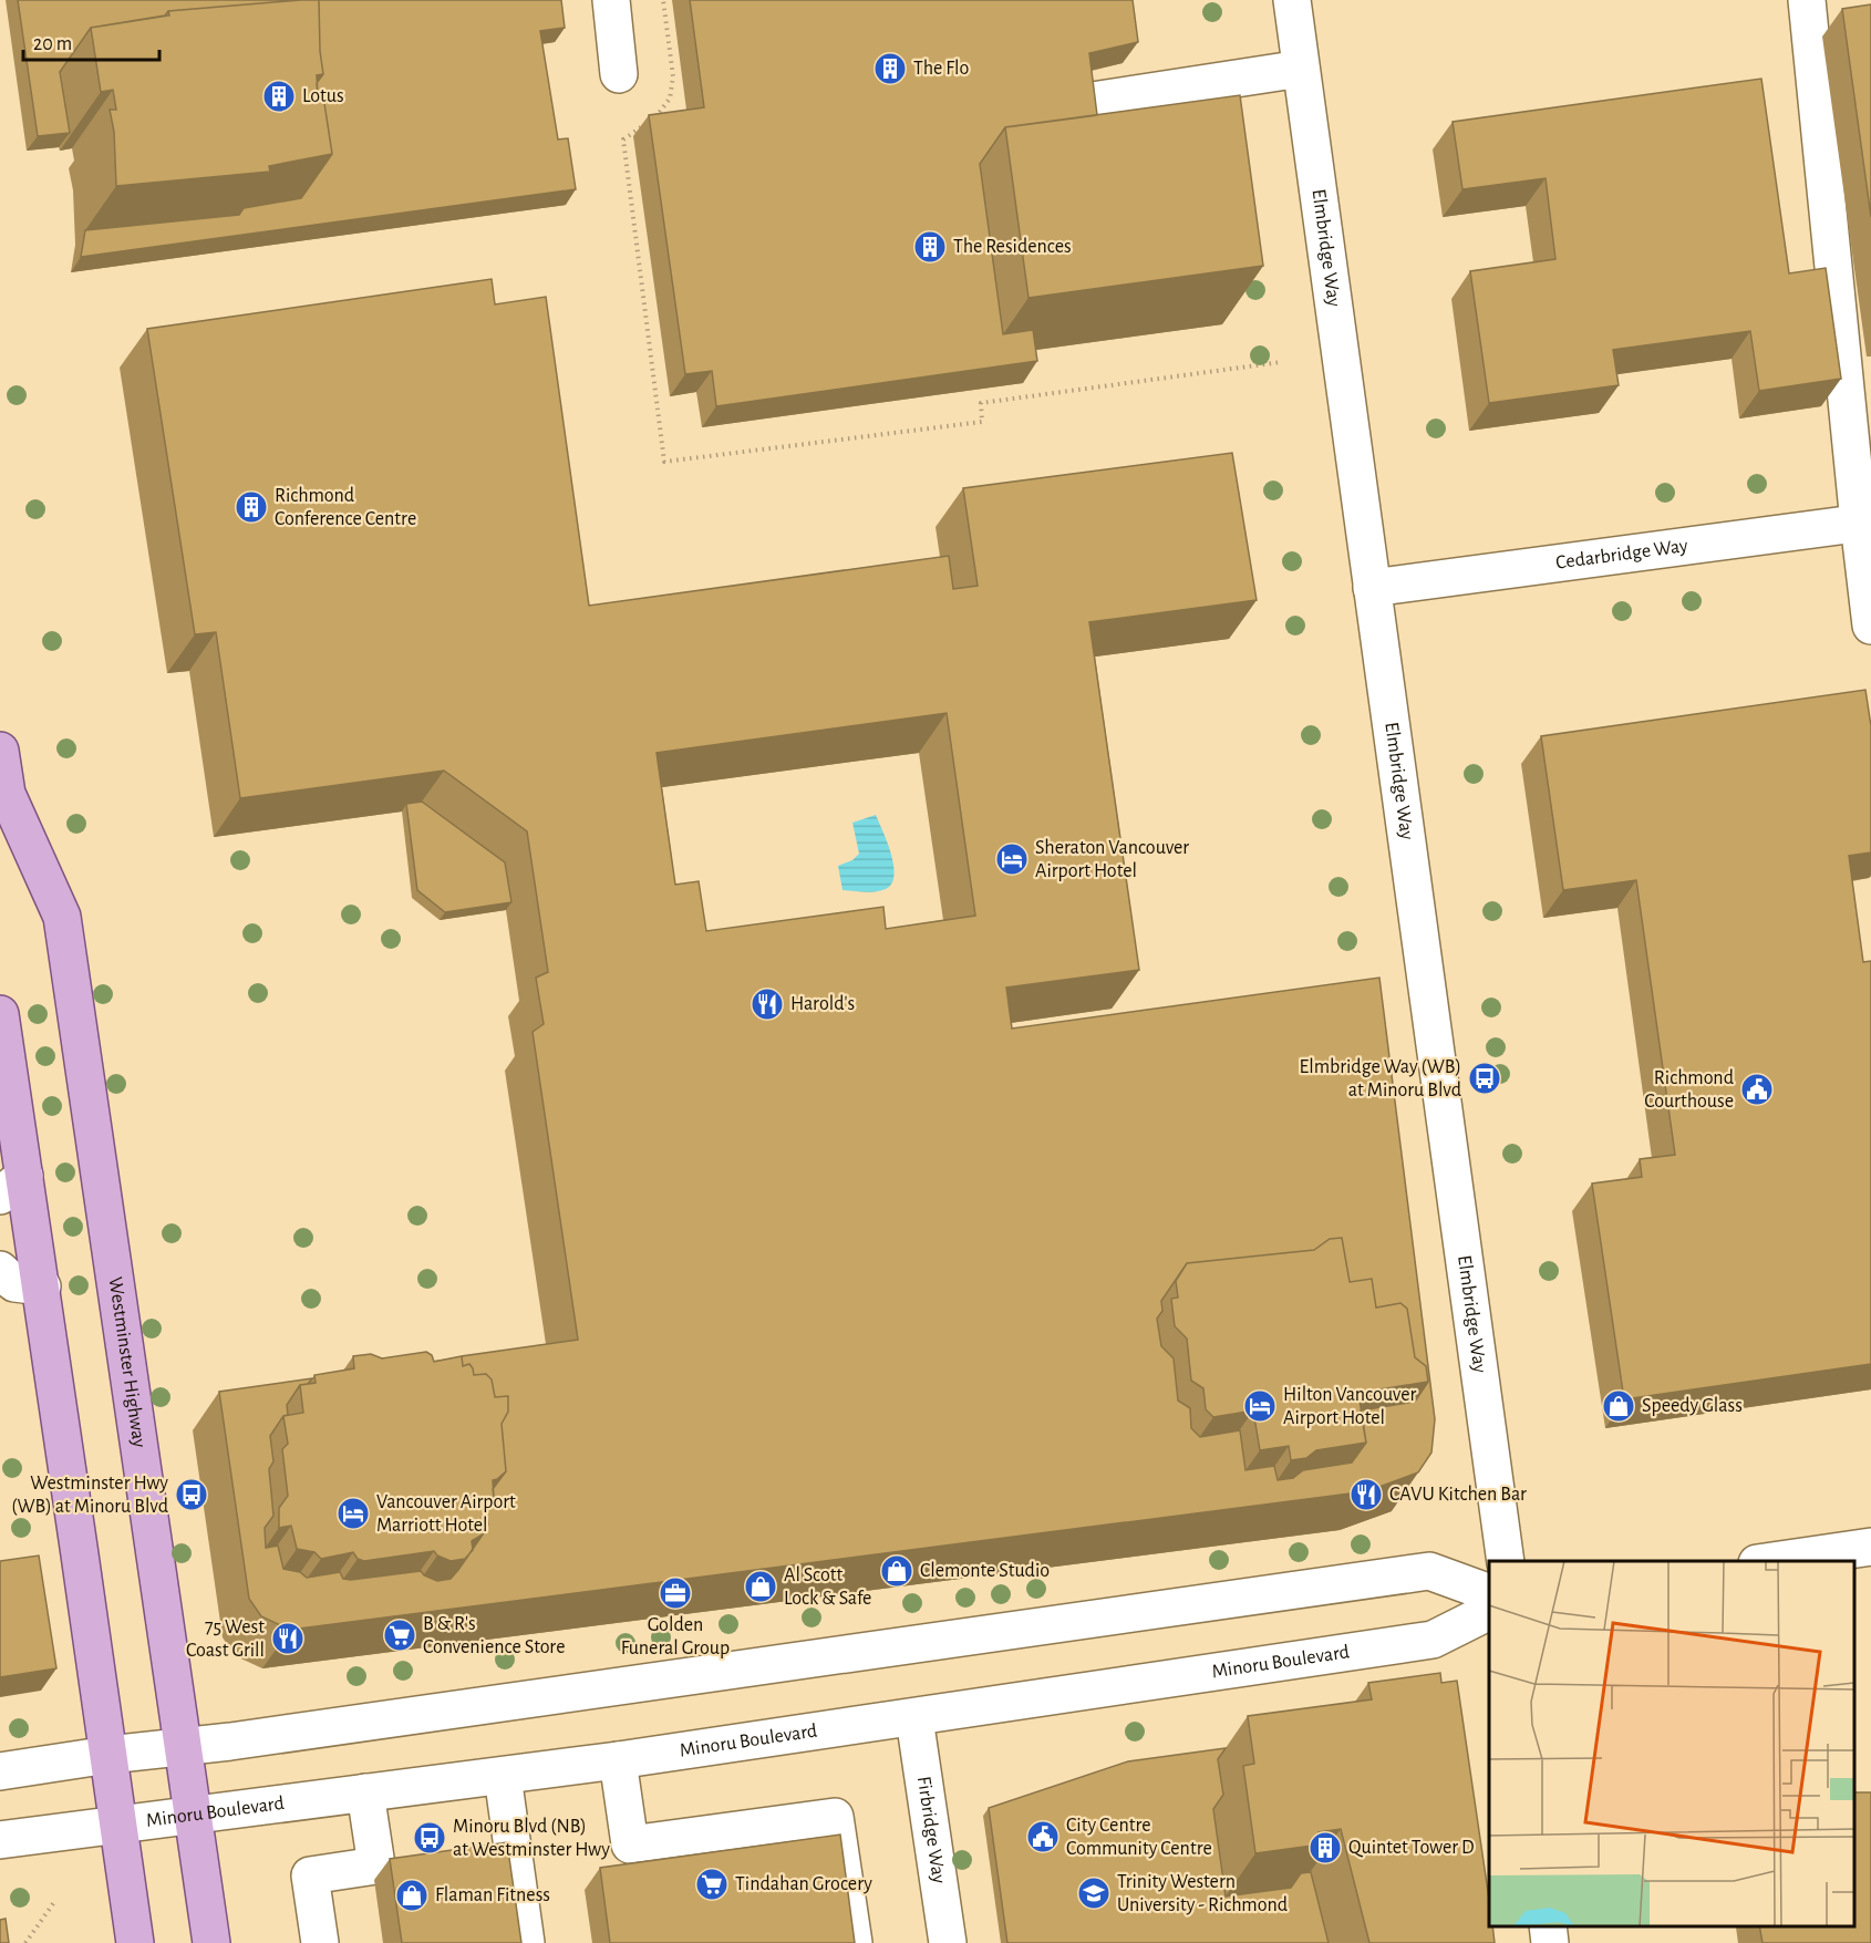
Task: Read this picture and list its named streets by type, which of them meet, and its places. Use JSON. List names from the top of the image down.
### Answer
{
  "streets": {
    "main road": ["Westminster Highway"],
    "street": [
      "Elmbridge Way",
      "Cedarbridge Way",
      "Minoru Boulevard",
      "Firbridge Way"
    ]
  },
  "crossings": [
    ["Elmbridge Way", "Cedarbridge Way"],
    ["Westminster Highway", "Minoru Boulevard"],
    ["Minoru Boulevard", "Firbridge Way"]
  ],
  "places": {
    "building": [
      "The Flo",
      "Lotus",
      "The Residences",
      "Richmond Conference Centre",
      "Quintet Tower D"
    ],
    "hotel": ["Sheraton Vancouver Airport Hotel", "Hilton Vancouver Airport Hotel", "Vancouver Airport Marriott Hotel"],
    "restaurant": ["Harold's", "CAVU Kitchen Bar", "75 West Coast Grill"],
    "bus stop": ["Elmbridge Way (WB) at Minoru Blvd", "Westminster Hwy (WB) at Minoru Blvd", "Minoru Blvd (NB) at Westminster Hwy"],
    "public building": ["Richmond Courthouse", "City Centre Community Centre"],
    "shop": [
      "Speedy Glass",
      "Clemonte Studio",
      "Al Scott Lock & Safe",
      "Flaman Fitness"
    ],
    "office": ["Golden Funeral Group"],
    "supermarket": ["B & R's Convenience Store", "Tindahan Grocery"],
    "school or university": ["Trinity Western University - Richmond"]
  },
  "scale_bar": "20 m"
}
